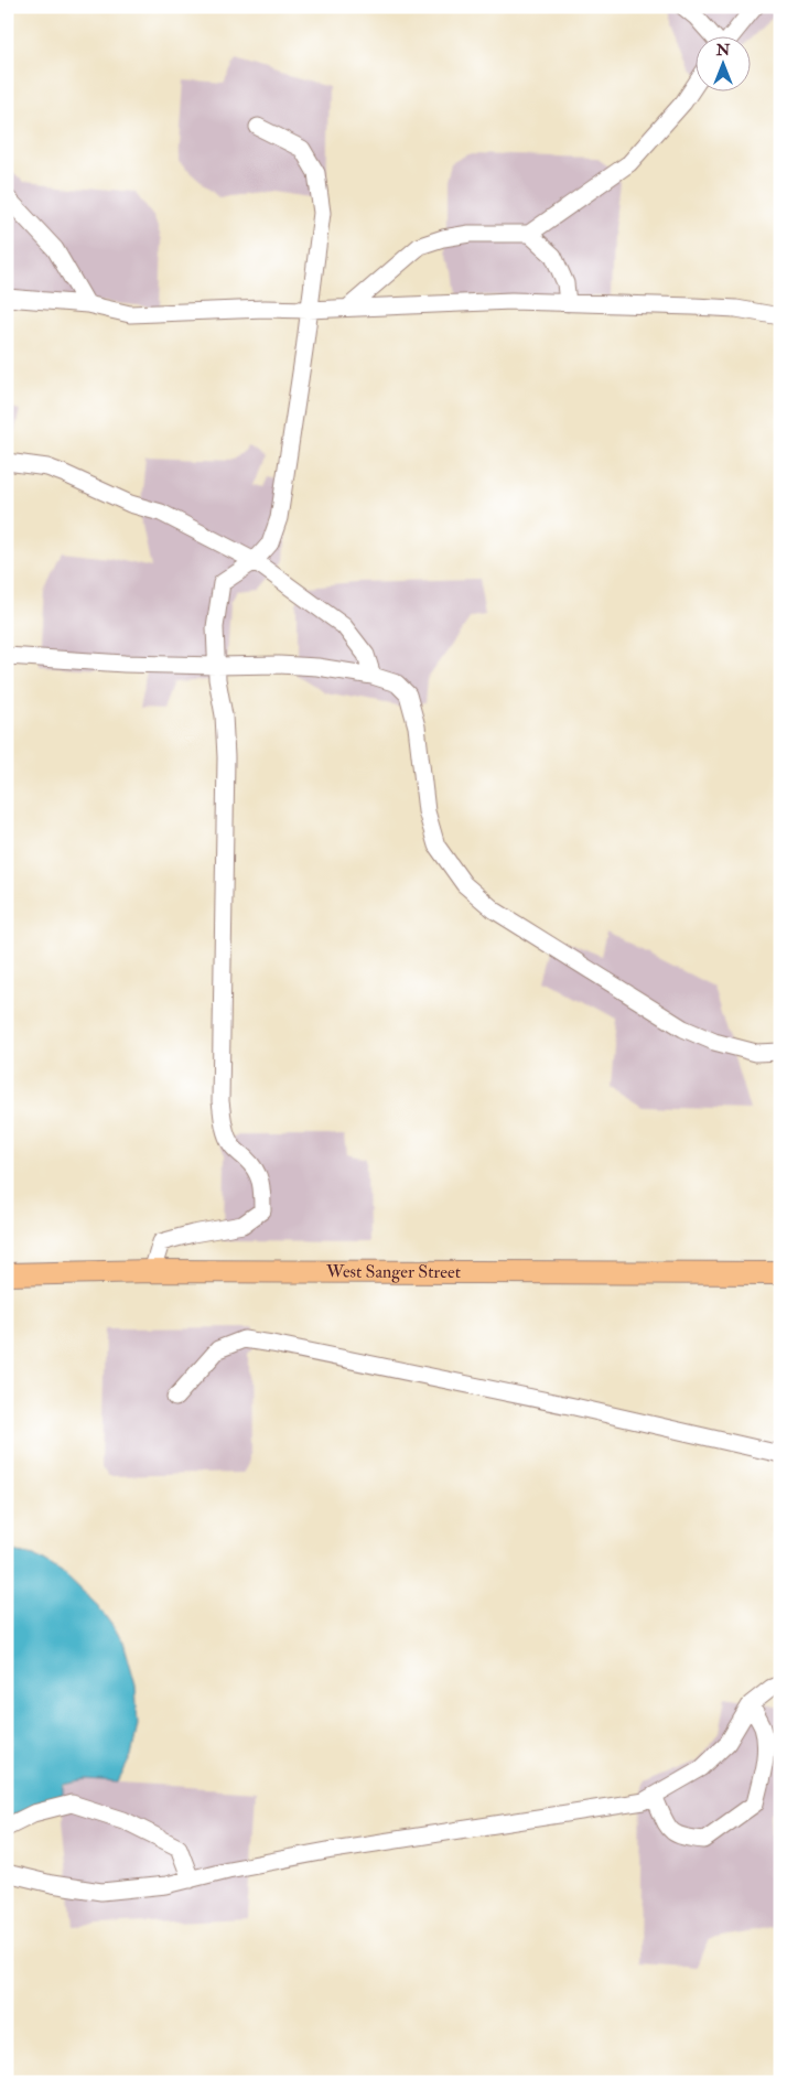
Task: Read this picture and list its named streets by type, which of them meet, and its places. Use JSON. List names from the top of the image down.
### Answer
{
  "streets": {
    "main road": ["West Sanger Street"]
  },
  "north": "top"
}
